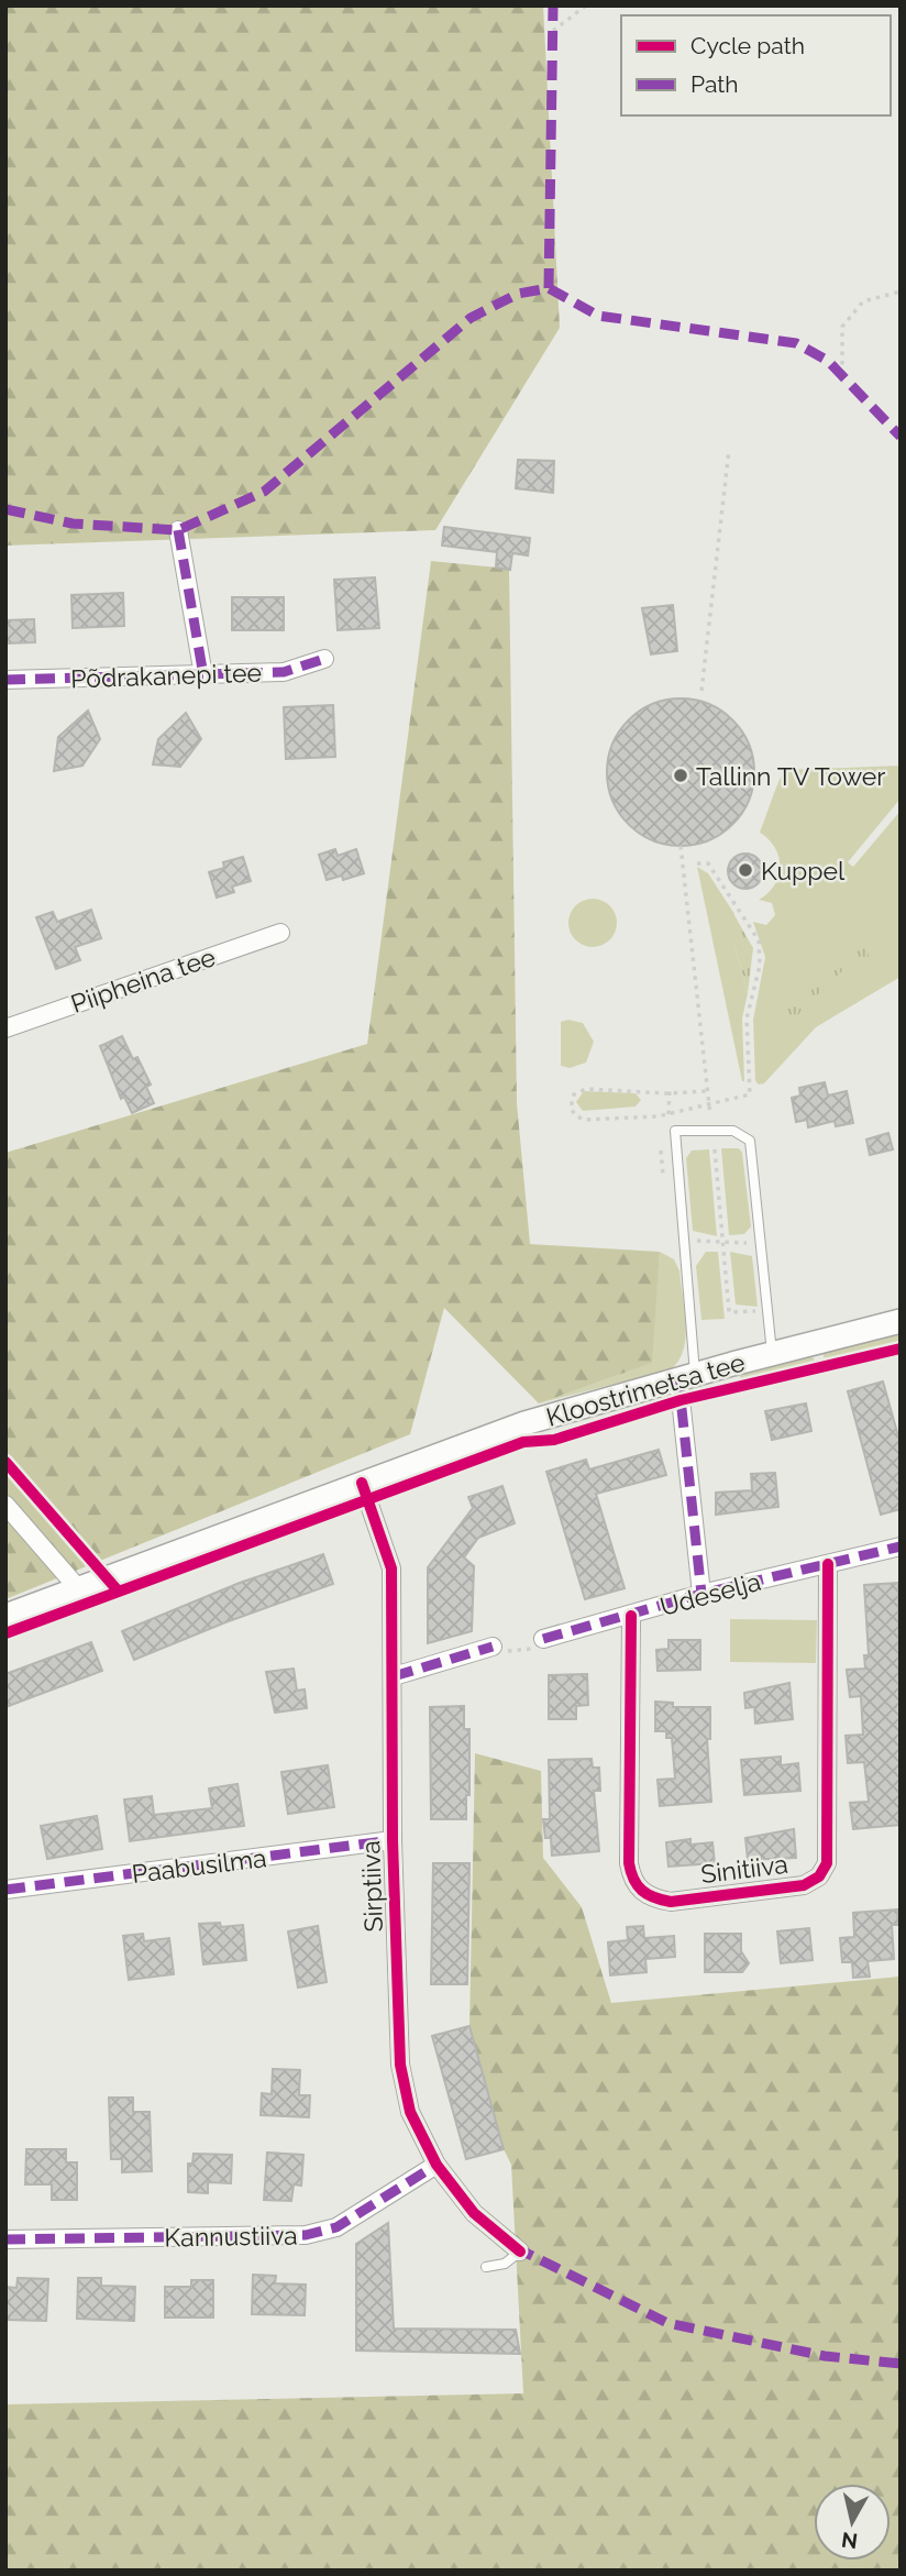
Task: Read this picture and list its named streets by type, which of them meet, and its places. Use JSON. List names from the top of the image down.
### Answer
{
  "streets": {
    "main road": ["Kloostrimetsa tee"],
    "street": [
      "Põdrakanepi tee",
      "Piipheina tee",
      "Udeselja",
      "Paabusilma",
      "Sinitiiva",
      "Sirptiiva",
      "Kannustiiva"
    ]
  },
  "crossings": [
    ["Kloostrimetsa tee", "Sirptiiva"],
    ["Udeselja", "Sinitiiva"],
    ["Paabusilma", "Sirptiiva"],
    ["Sirptiiva", "Kannustiiva"]
  ],
  "places": ["Tallinn TV Tower", "Kuppel"],
  "legend": ["Cycle path", "Path"],
  "north": "bottom"
}
